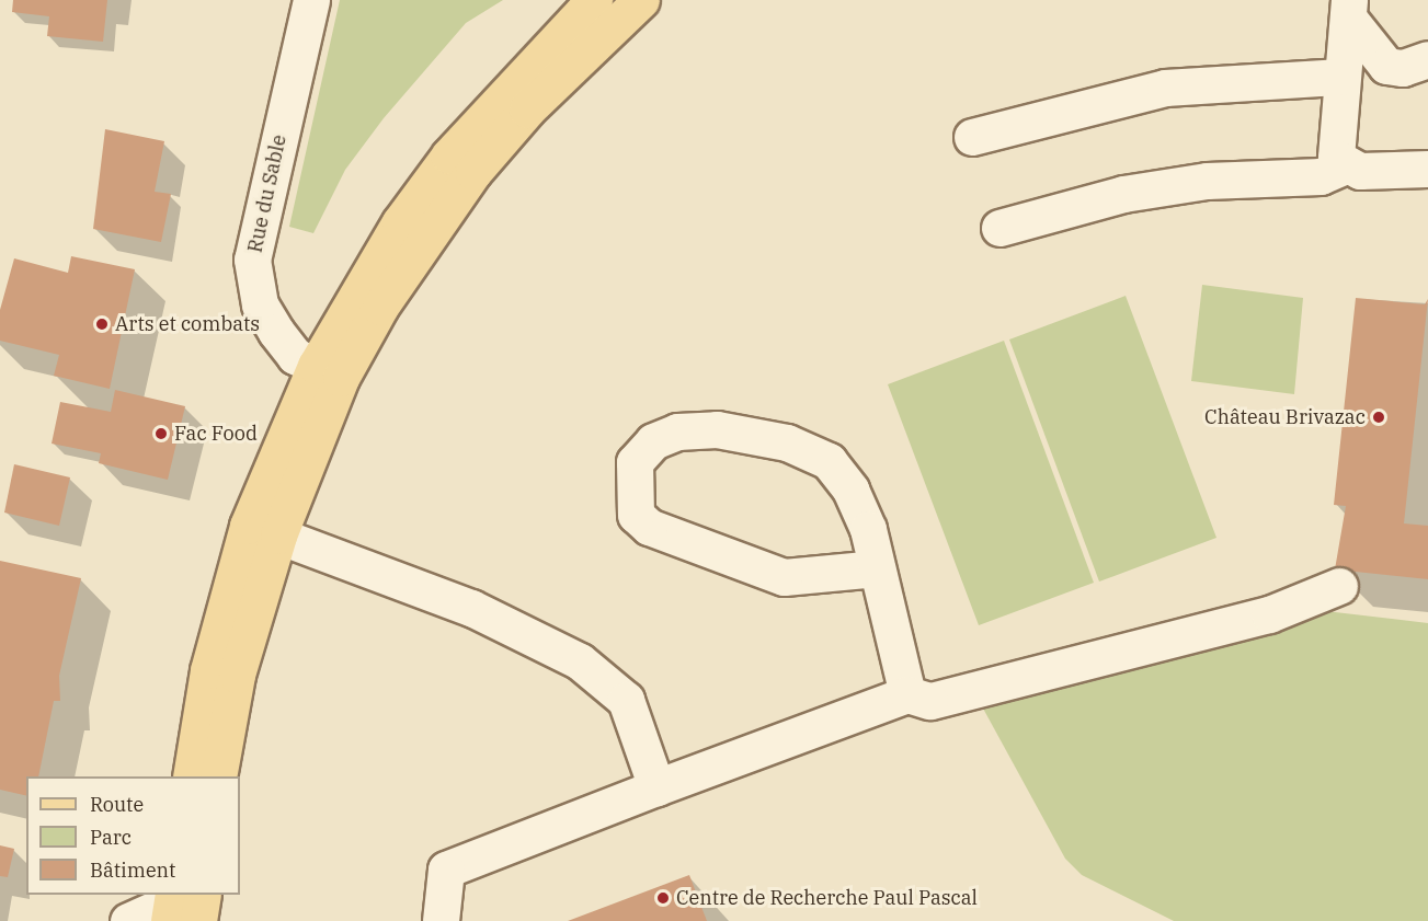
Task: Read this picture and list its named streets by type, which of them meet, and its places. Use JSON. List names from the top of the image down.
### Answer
{
  "streets": {
    "street": ["Rue du Sable"]
  },
  "places": [
    "Arts et combats",
    "Château Brivazac",
    "Fac Food",
    "Centre de Recherche Paul Pascal"
  ],
  "legend": ["Route", "Parc", "Bâtiment"]
}
